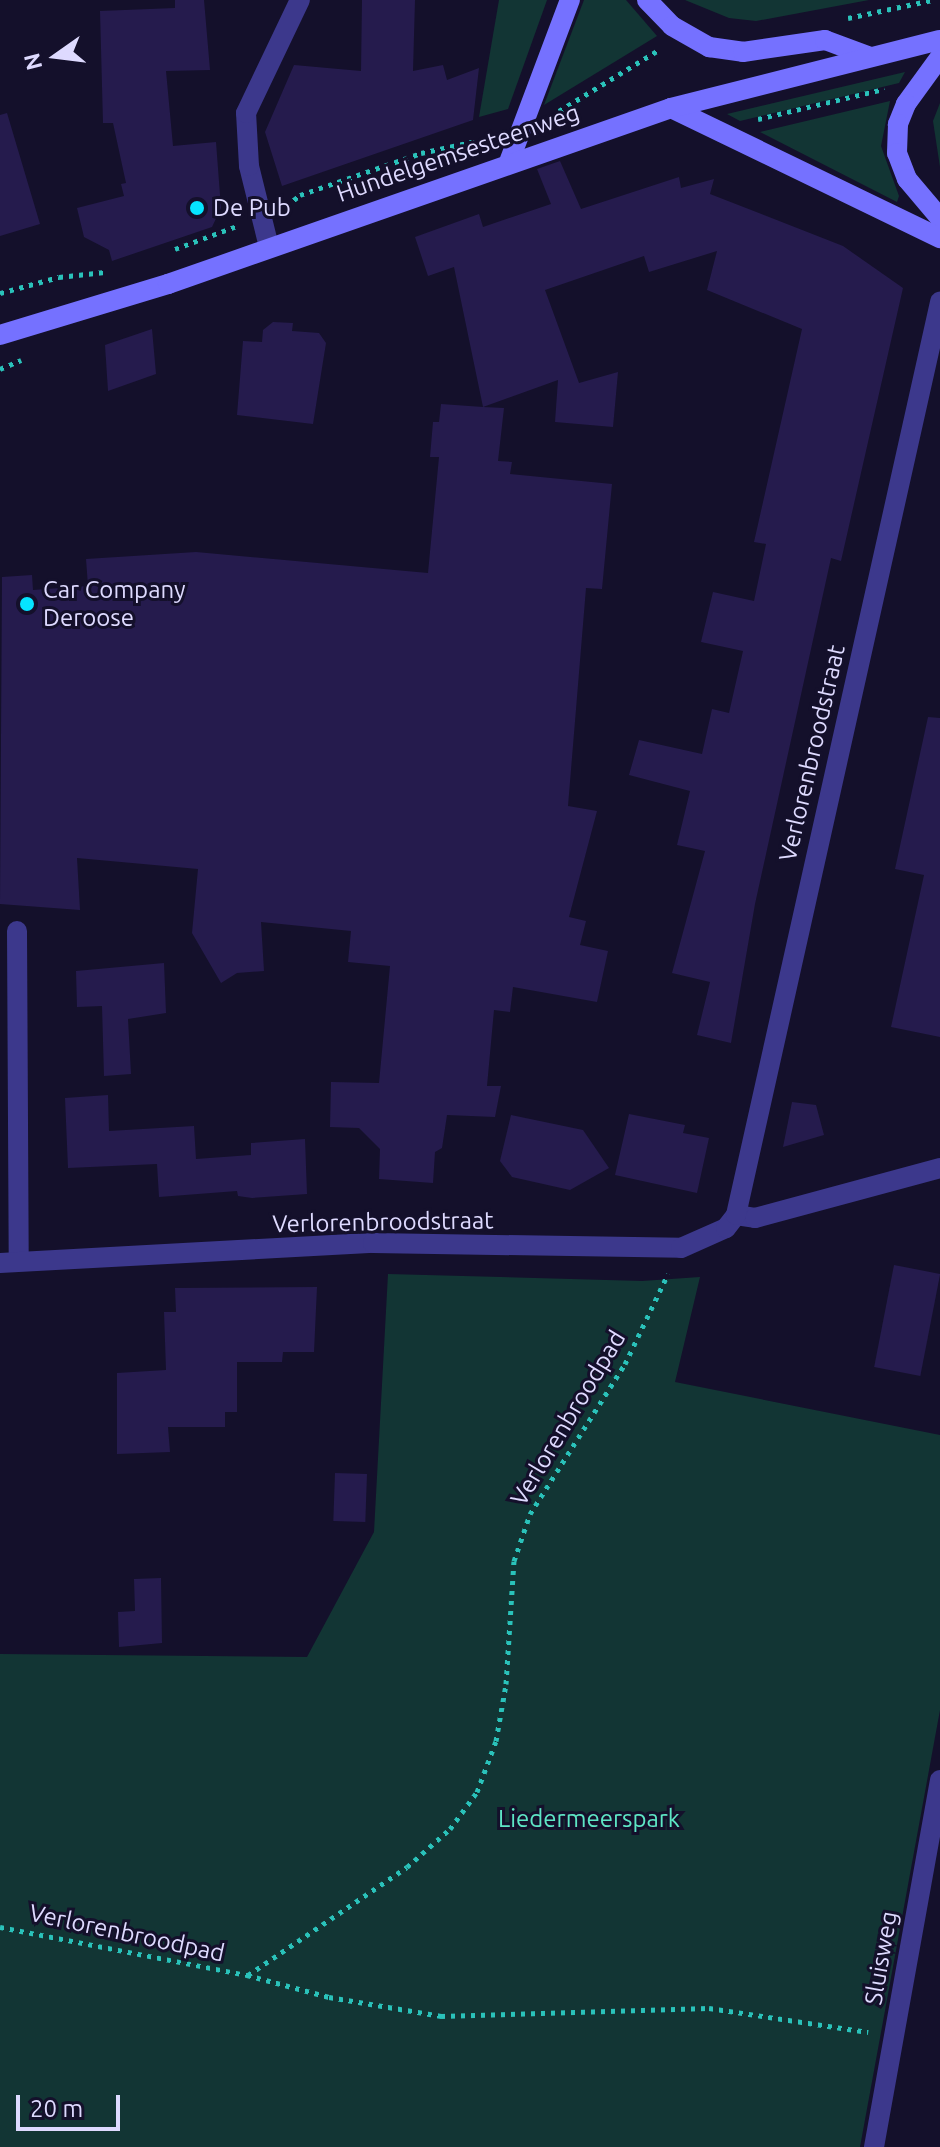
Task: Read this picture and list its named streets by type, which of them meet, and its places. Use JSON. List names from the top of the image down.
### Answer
{
  "streets": {
    "main road": ["Hundelgemsesteenweg"],
    "street": ["Verlorenbroodstraat", "Sluisweg"],
    "path": ["Verlorenbroodpad"]
  },
  "crossings": [
    ["Verlorenbroodstraat", "Verlorenbroodpad"],
    ["Verlorenbroodpad", "Sluisweg"]
  ],
  "parks": ["Liedermeerspark"],
  "places": ["De Pub", "Car Company Deroose"],
  "scale_bar": "20 m",
  "north": "left"
}
